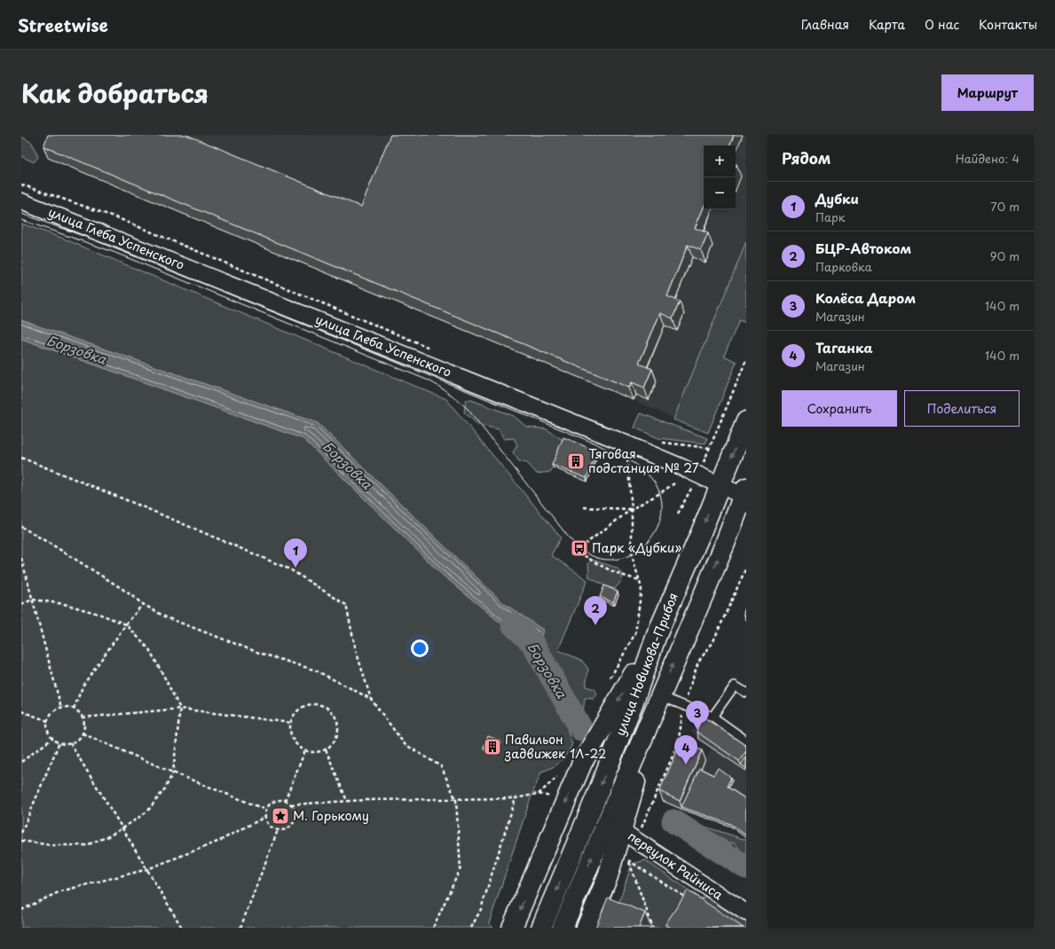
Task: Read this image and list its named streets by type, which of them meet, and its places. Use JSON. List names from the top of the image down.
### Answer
{
  "streets": {
    "main road": ["улица Новикова-Прибоя"],
    "street": ["улица Глеба Успенского", "переулок Райниса"]
  },
  "crossings": [
    ["улица Глеба Успенского", "улица Новикова-Прибоя"]
  ],
  "water": ["Борзовка"],
  "places": {
    "building": ["Тяговая подстанция № 27", "Павильон задвижек 1Л-22"],
    "bus stop": ["Парк «Дубки»"],
    "place": ["М. Горькому"]
  },
  "page": {
    "header": "Streetwise",
    "nav": [
      "Главная",
      "Карта",
      "О нас",
      "Контакты"
    ],
    "title": "Как добраться",
    "buttons": [
      "Маршрут",
      ["Сохранить", "Поделиться"]
    ],
    "heading": ["Рядом", "Найдено: 4"],
    "map_buttons": ["+", "−"],
    "list": [
      {
        "mark": "1",
        "name": "Дубки",
        "note": "Парк",
        "value": "70 m"
      },
      {
        "mark": "2",
        "name": "БЦР-Автоком",
        "note": "Парковка",
        "value": "90 m"
      },
      {
        "mark": "3",
        "name": "Колёса Даром",
        "note": "Магазин",
        "value": "140 m"
      },
      {
        "mark": "4",
        "name": "Таганка",
        "note": "Магазин",
        "value": "140 m"
      }
    ],
    "pins": [
      "1",
      "2",
      "3",
      "4"
    ]
  }
}
